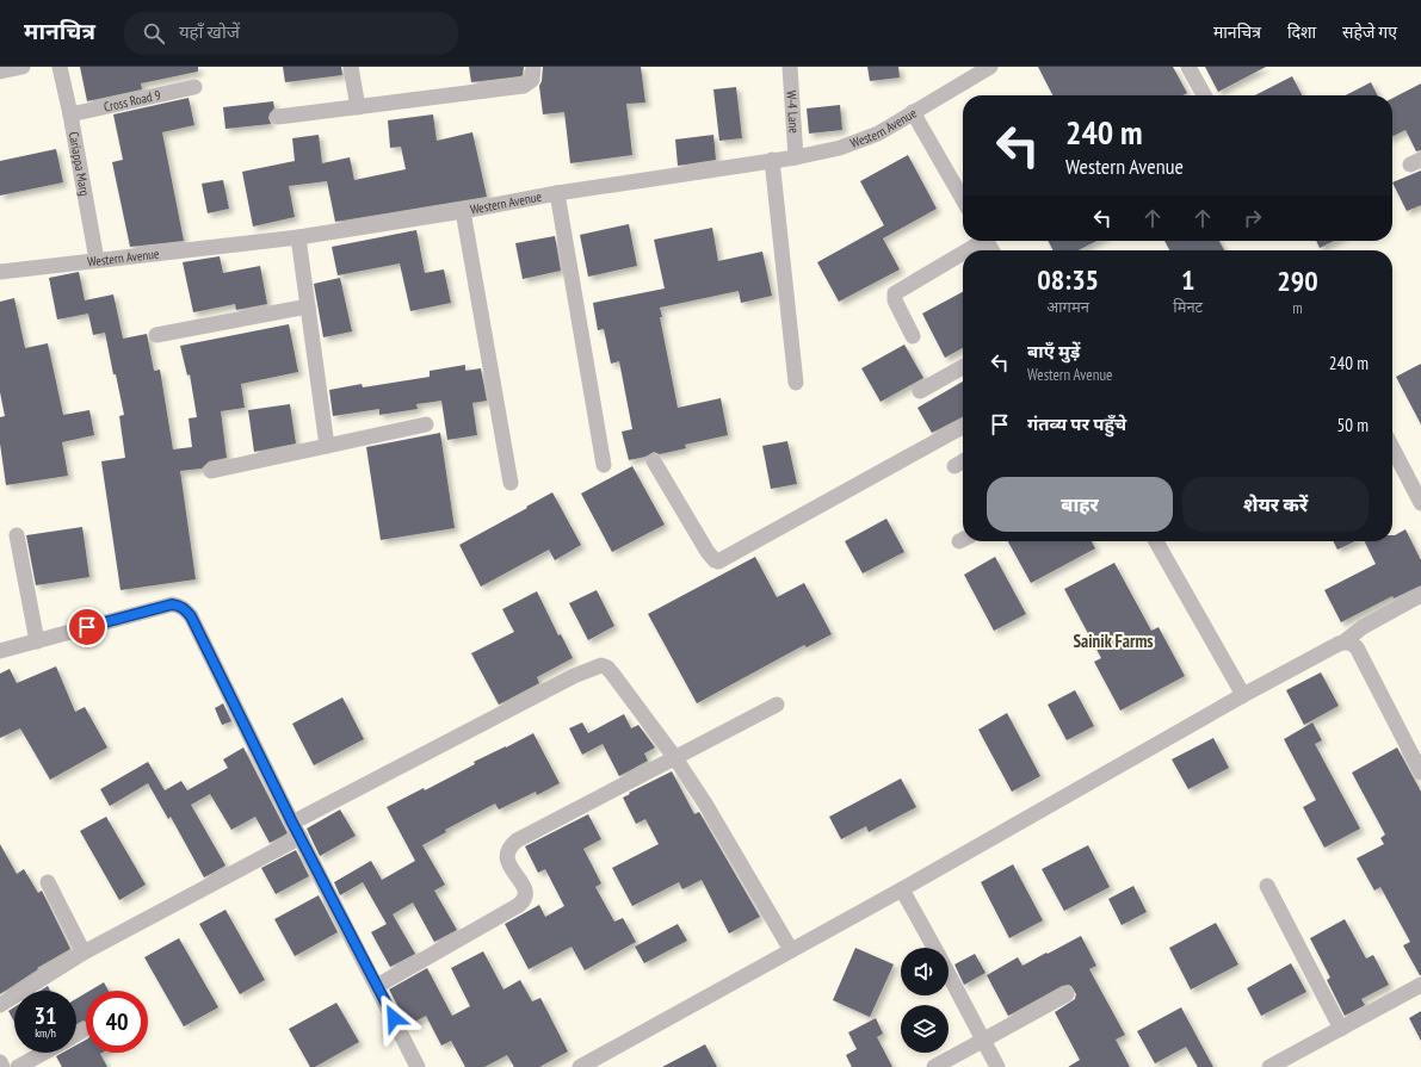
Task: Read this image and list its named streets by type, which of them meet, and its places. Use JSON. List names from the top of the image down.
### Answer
{
  "streets": {
    "street": [
      "Cross Road 9",
      "W-4 Lane",
      "Western Avenue",
      "Cariappa Marg"
    ]
  },
  "crossings": [
    ["Cross Road 9", "Cariappa Marg"],
    ["W-4 Lane", "Western Avenue"],
    ["Western Avenue", "Cariappa Marg"]
  ],
  "districts": ["Sainik Farms"],
  "page": {
    "header": "मानचित्र",
    "search": "यहाँ खोजें",
    "nav": ["मानचित्र", "दिशा", "सहेजे गए"],
    "turn": ["240 m", "Western Avenue"],
    "eta": [
      "08:35",
      "आगमन",
      "1",
      "मिनट",
      "290",
      "m"
    ],
    "list": [
      {
        "name": "बाएँ मुड़ें",
        "note": "Western Avenue",
        "value": "240 m"
      },
      {
        "name": "गंतव्य पर पहुँचे",
        "value": "50 m"
      }
    ],
    "buttons": ["बाहर", "शेयर करें"],
    "speed": "31 km/h",
    "limit": "40"
  }
}
